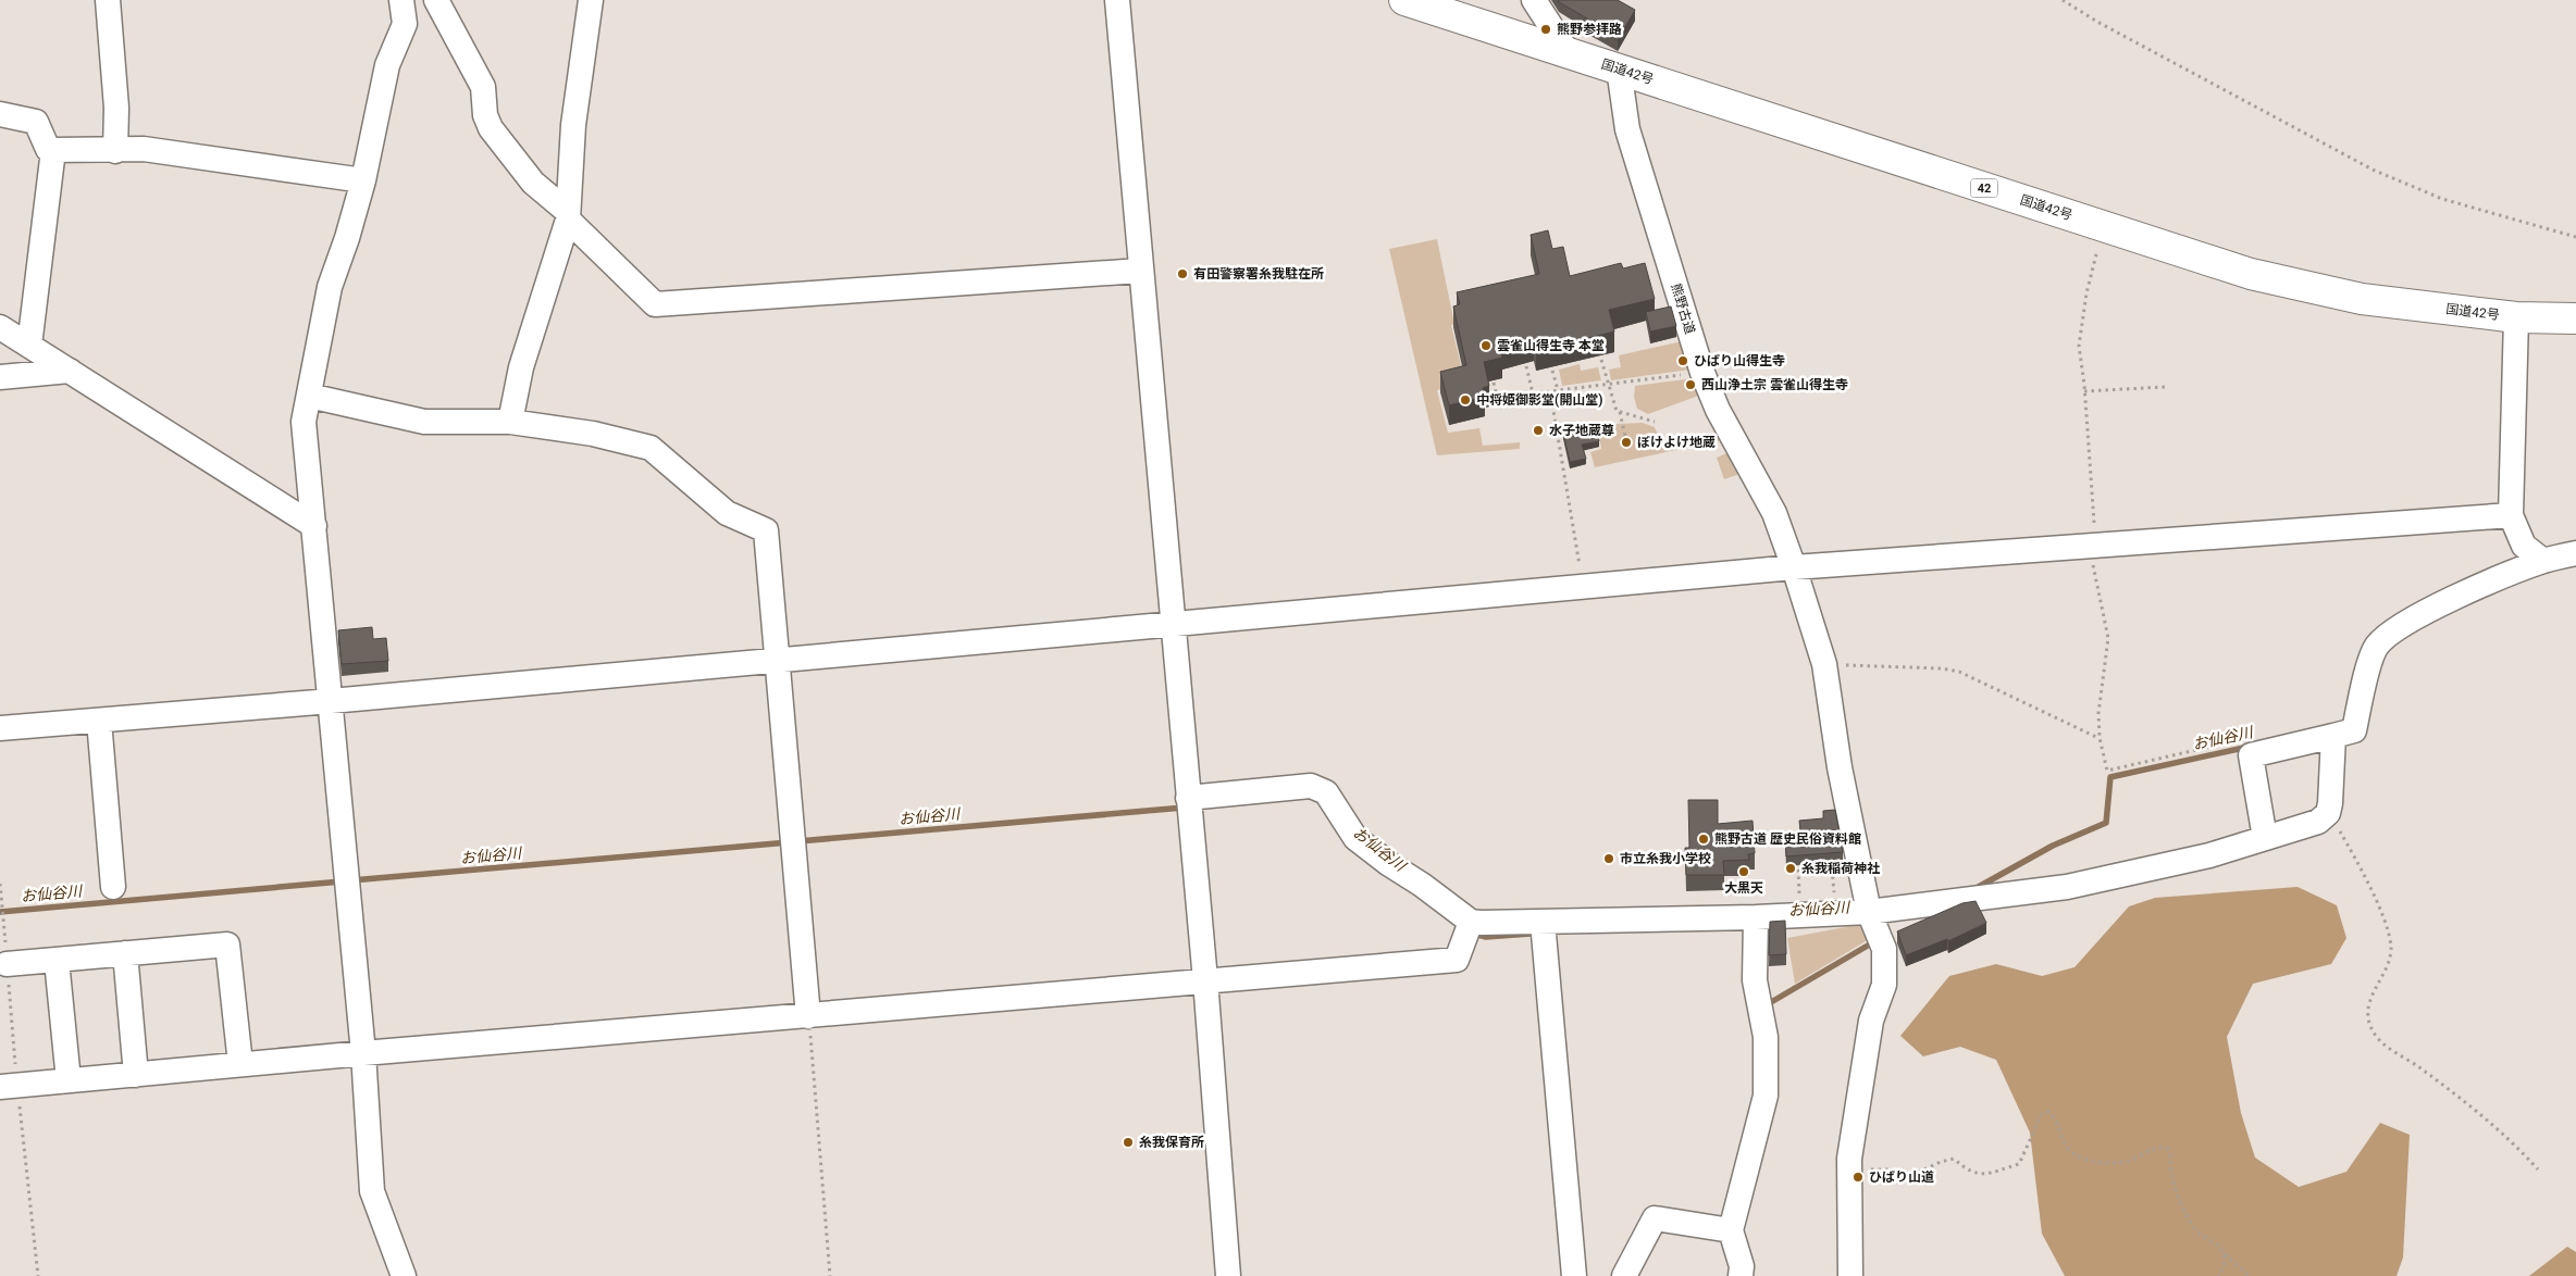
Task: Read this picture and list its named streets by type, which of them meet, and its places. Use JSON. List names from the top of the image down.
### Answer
{
  "streets": {
    "highway": ["国道42号", "42"],
    "street": ["熊野古道"]
  },
  "crossings": [
    ["国道42号", "熊野古道"]
  ],
  "water": ["お仙谷川"],
  "places": [
    "熊野参拝路",
    "有田警察署糸我駐在所",
    "雲雀山得生寺 本堂",
    "ひばり山得生寺",
    "西山浄土宗 雲雀山得生寺",
    "中将姫御影堂(開山堂)",
    "水子地蔵尊",
    "ぼけよけ地蔵",
    "熊野古道 歴史民俗資料館",
    "市立糸我小学校",
    "糸我稲荷神社",
    "大黒天",
    "糸我保育所",
    "ひばり山道"
  ]
}
